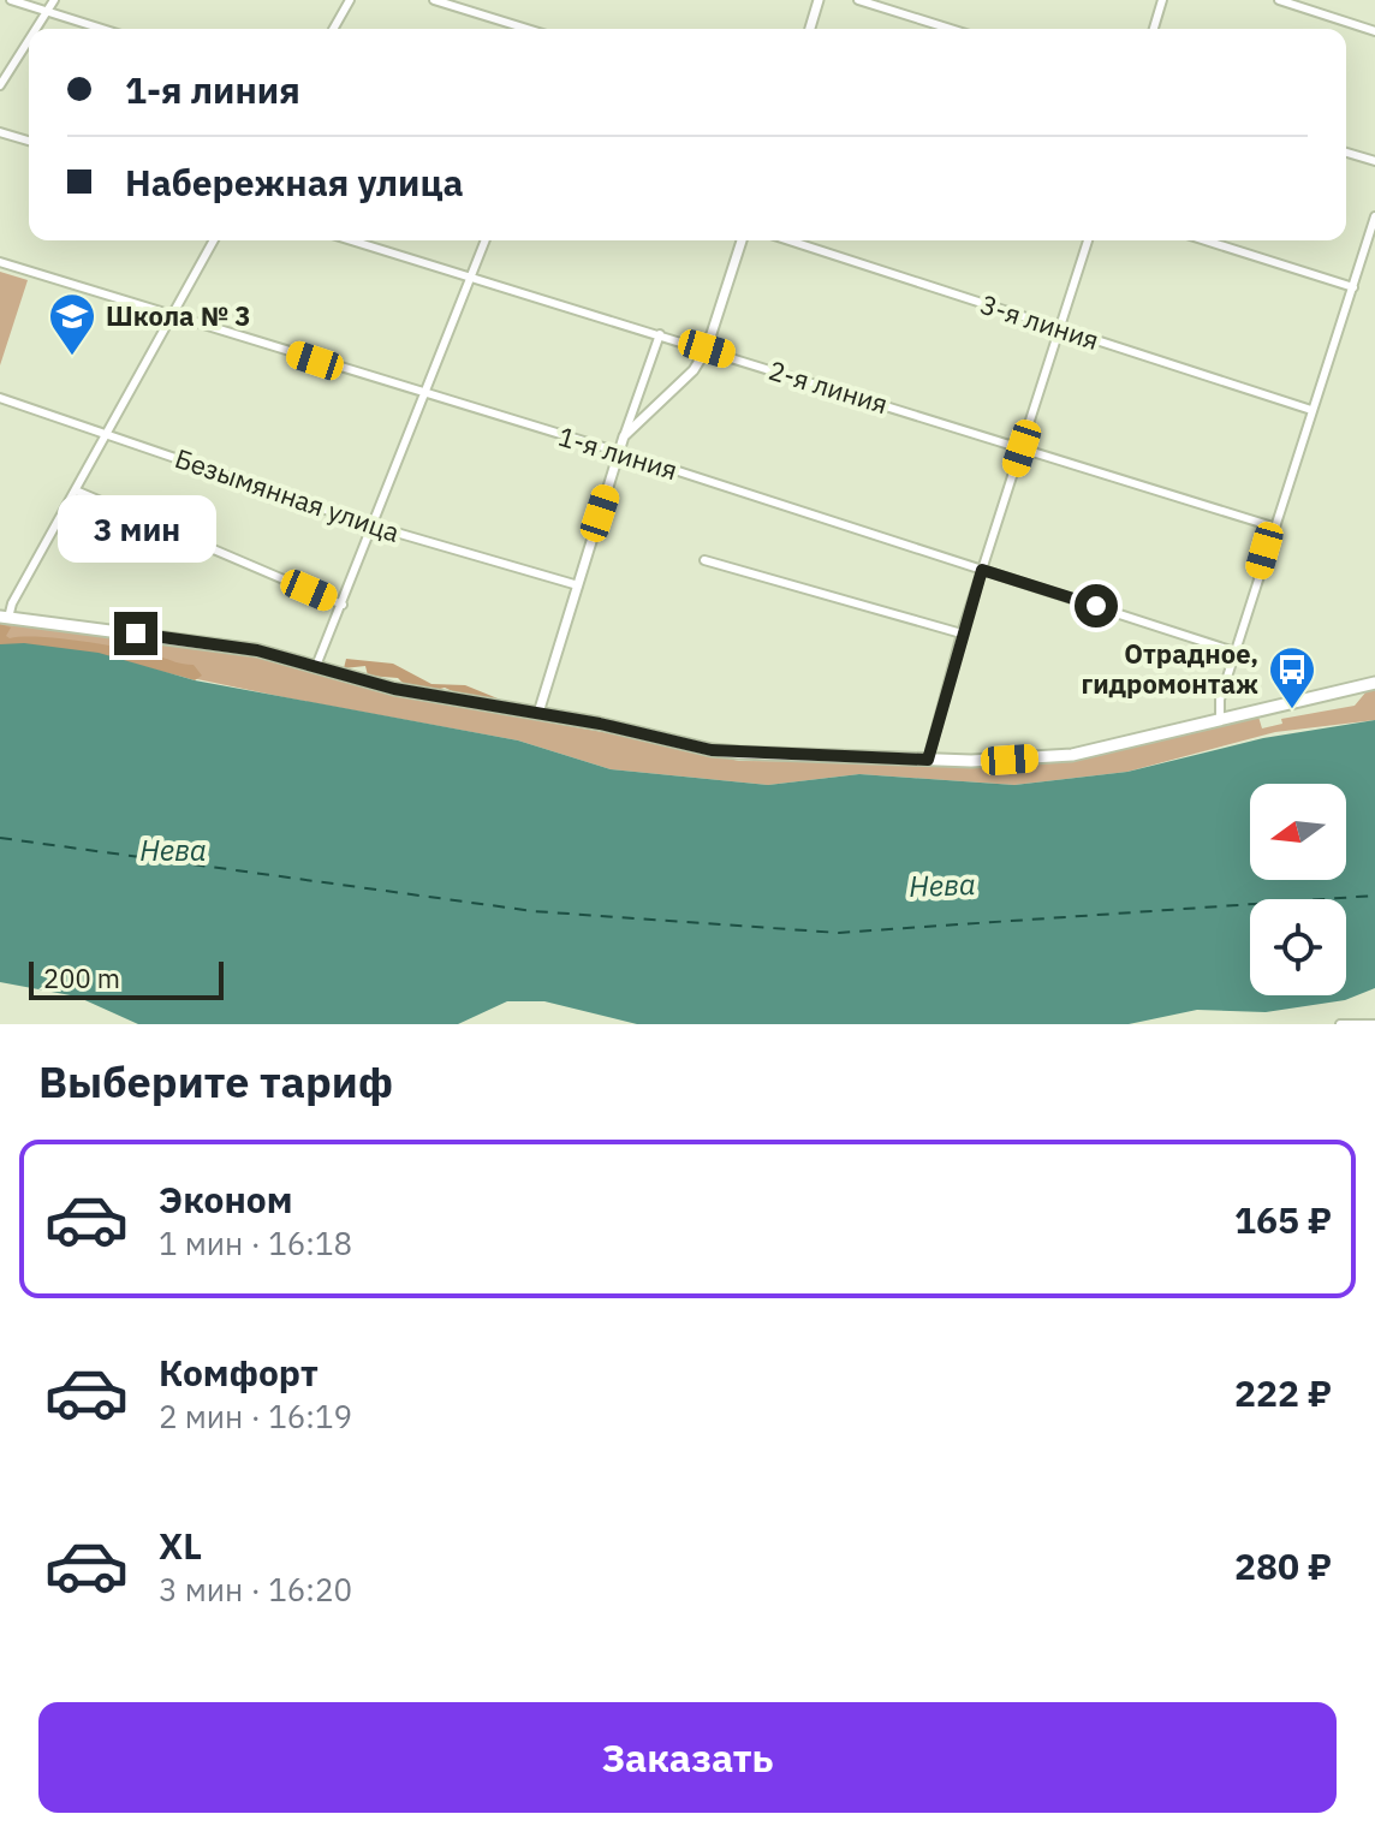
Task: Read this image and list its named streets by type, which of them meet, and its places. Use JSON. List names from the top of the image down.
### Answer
{
  "streets": {
    "street": [
      "3-я линия",
      "2-я линия",
      "1-я линия",
      "Безымянная улица"
    ]
  },
  "water": ["Нева"],
  "places": {
    "school or university": ["Школа № 3"],
    "bus stop": ["Отрадное, гидромонтаж"]
  },
  "scale_bar": "200 m",
  "north": "left",
  "page": {
    "banner": ["1-я линия", "Набережная улица"],
    "bubble": "3 мин",
    "scale": "200 m",
    "heading": "Выберите тариф",
    "list": [
      {
        "name": "Эконом",
        "note": "1 мин · 16:18",
        "value": "165 ₽"
      },
      {
        "name": "Комфорт",
        "note": "2 мин · 16:19",
        "value": "222 ₽"
      },
      {
        "name": "XL",
        "note": "3 мин · 16:20",
        "value": "280 ₽"
      }
    ],
    "buttons": "Заказать"
  }
}
